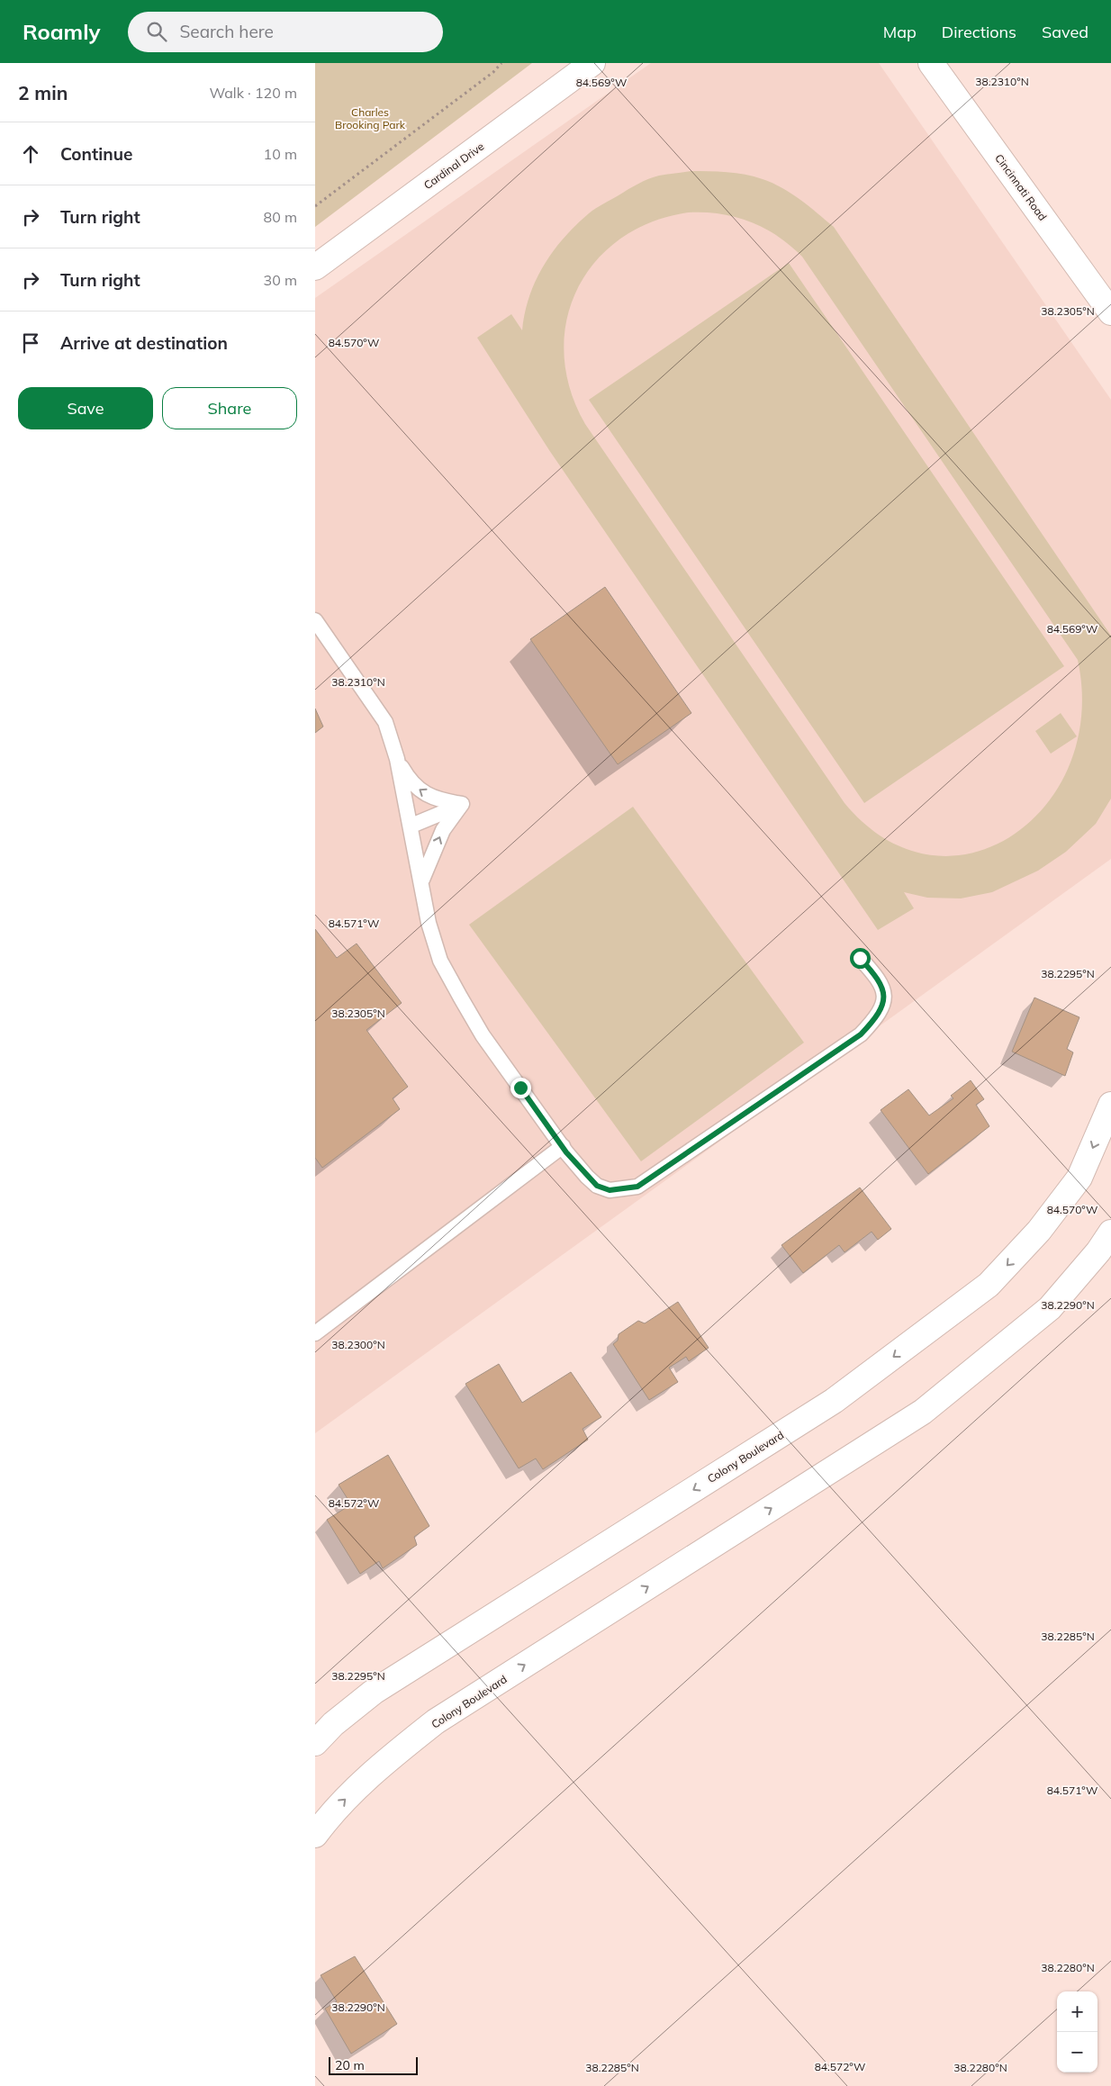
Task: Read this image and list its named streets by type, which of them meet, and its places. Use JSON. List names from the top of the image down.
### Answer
{
  "streets": {
    "street": ["Cardinal Drive", "Cincinnati Road", "Colony Boulevard"]
  },
  "parks": ["Charles Brooking Park"],
  "scale_bar": "20 m",
  "page": {
    "header": "Roamly",
    "search": "Search here",
    "nav": ["Map", "Directions", "Saved"],
    "heading": ["2 min", "Walk · 120 m"],
    "list": [
      ["Continue", "10 m"],
      ["Turn right", "80 m"],
      ["Turn right", "30 m"],
      "Arrive at destination"
    ],
    "buttons": ["Save", "Share"],
    "map_buttons": ["+", "−"],
    "scale": "20 m"
  },
  "coordinates": [
    "38.2310°N",
    "84.569°W",
    "38.2305°N",
    "84.570°W",
    "84.571°W",
    "38.2295°N",
    "38.2290°N",
    "38.2300°N",
    "84.572°W",
    "38.2285°N",
    "38.2280°N"
  ]
}
